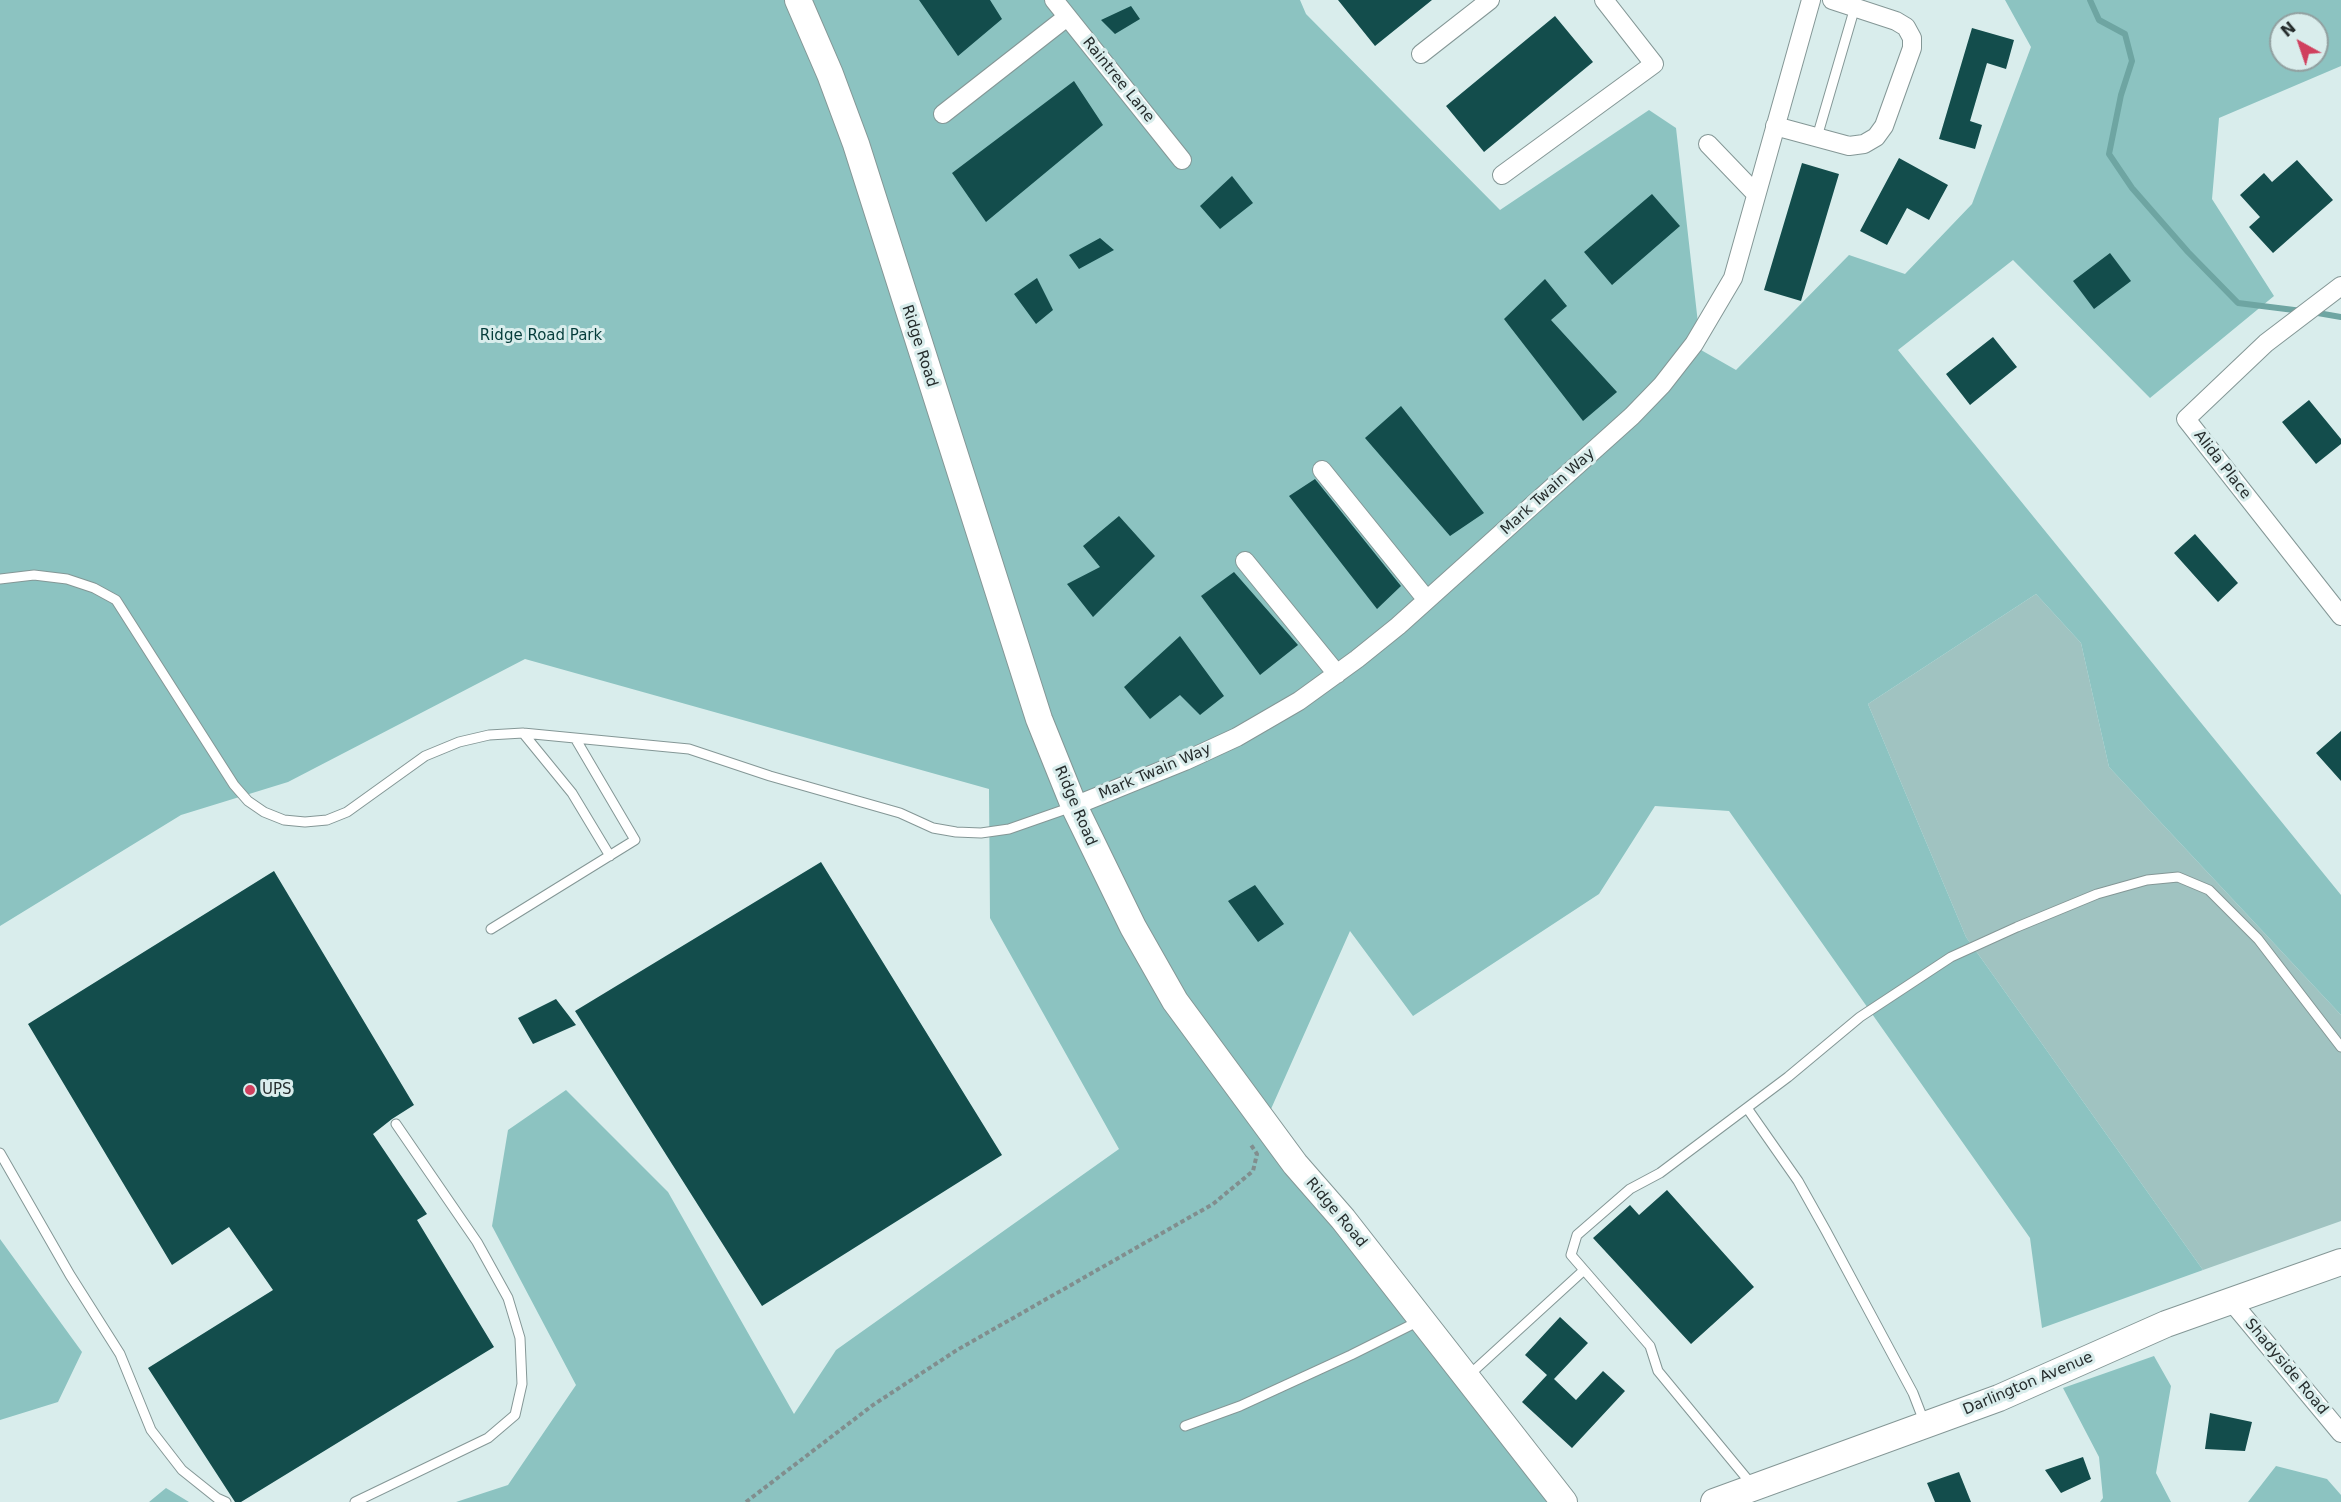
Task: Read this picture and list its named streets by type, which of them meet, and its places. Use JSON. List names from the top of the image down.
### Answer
{
  "streets": {
    "street": [
      "Raintree Lane",
      "Ridge Road",
      "Alida Place",
      "Mark Twain Way",
      "Shadyside Road",
      "Darlington Avenue"
    ]
  },
  "crossings": [
    ["Ridge Road", "Mark Twain Way"],
    ["Shadyside Road", "Darlington Avenue"]
  ],
  "parks": ["Ridge Road Park"],
  "places": ["UPS"],
  "north": "top left"
}
